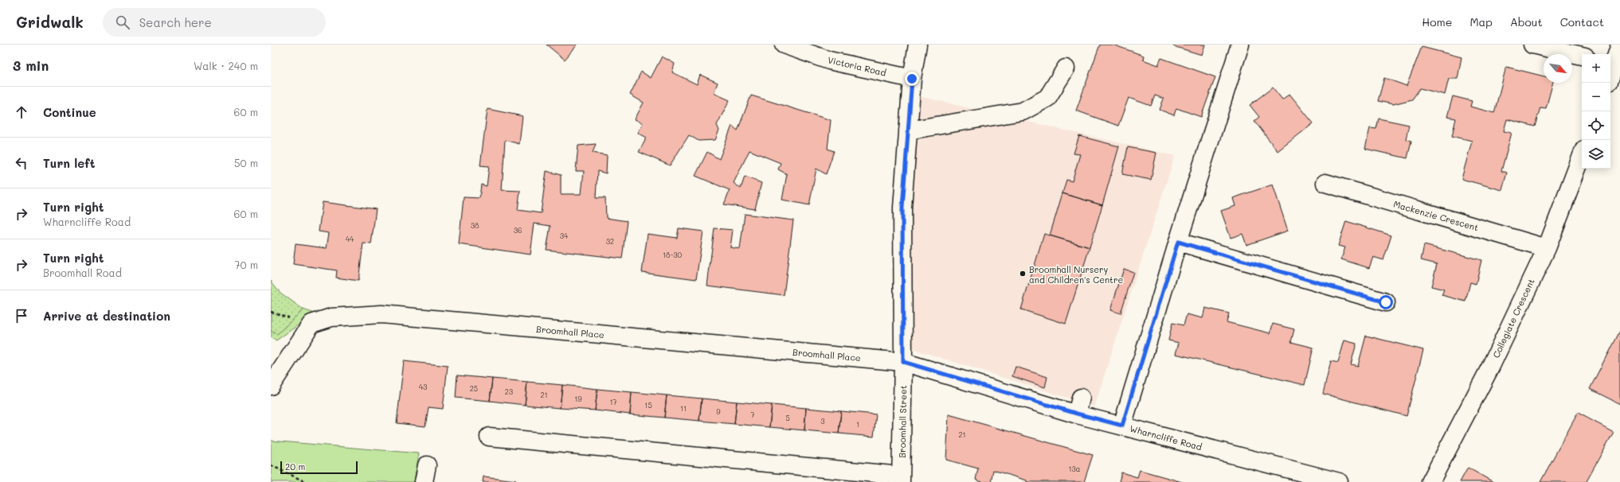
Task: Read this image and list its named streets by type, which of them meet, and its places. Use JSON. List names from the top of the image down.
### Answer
{
  "streets": {
    "street": [
      "Victoria Road",
      "Mackenzie Crescent",
      "Collegiate Crescent",
      "Broomhall Place",
      "Broomhall Street",
      "Wharncliffe Road"
    ]
  },
  "crossings": [
    ["Victoria Road", "Broomhall Street"],
    ["Mackenzie Crescent", "Collegiate Crescent"],
    ["Broomhall Place", "Broomhall Street"],
    ["Broomhall Place", "Wharncliffe Road"],
    ["Broomhall Street", "Wharncliffe Road"]
  ],
  "places": ["Broomhall Nursery and Children's Centre"],
  "house_numbers": [
    "38",
    "36",
    "34",
    "44",
    "32",
    "18-30",
    "43",
    "25",
    "23",
    "21",
    "19",
    "17",
    "15",
    "11",
    "9",
    "7",
    "5",
    "3",
    "1",
    "21",
    "13a"
  ],
  "scale_bar": "20 m",
  "north": "bottom right",
  "page": {
    "header": "Gridwalk",
    "search": "Search here",
    "nav": [
      "Home",
      "Map",
      "About",
      "Contact"
    ],
    "heading": ["3 min", "Walk · 240 m"],
    "map_buttons": ["+", "−"],
    "list": [
      ["Continue", "60 m"],
      ["Turn left", "50 m"],
      ["Turn right", "Wharncliffe Road", "60 m"],
      ["Turn right", "Broomhall Road", "70 m"],
      "Arrive at destination"
    ],
    "scale": "20 m"
  }
}
